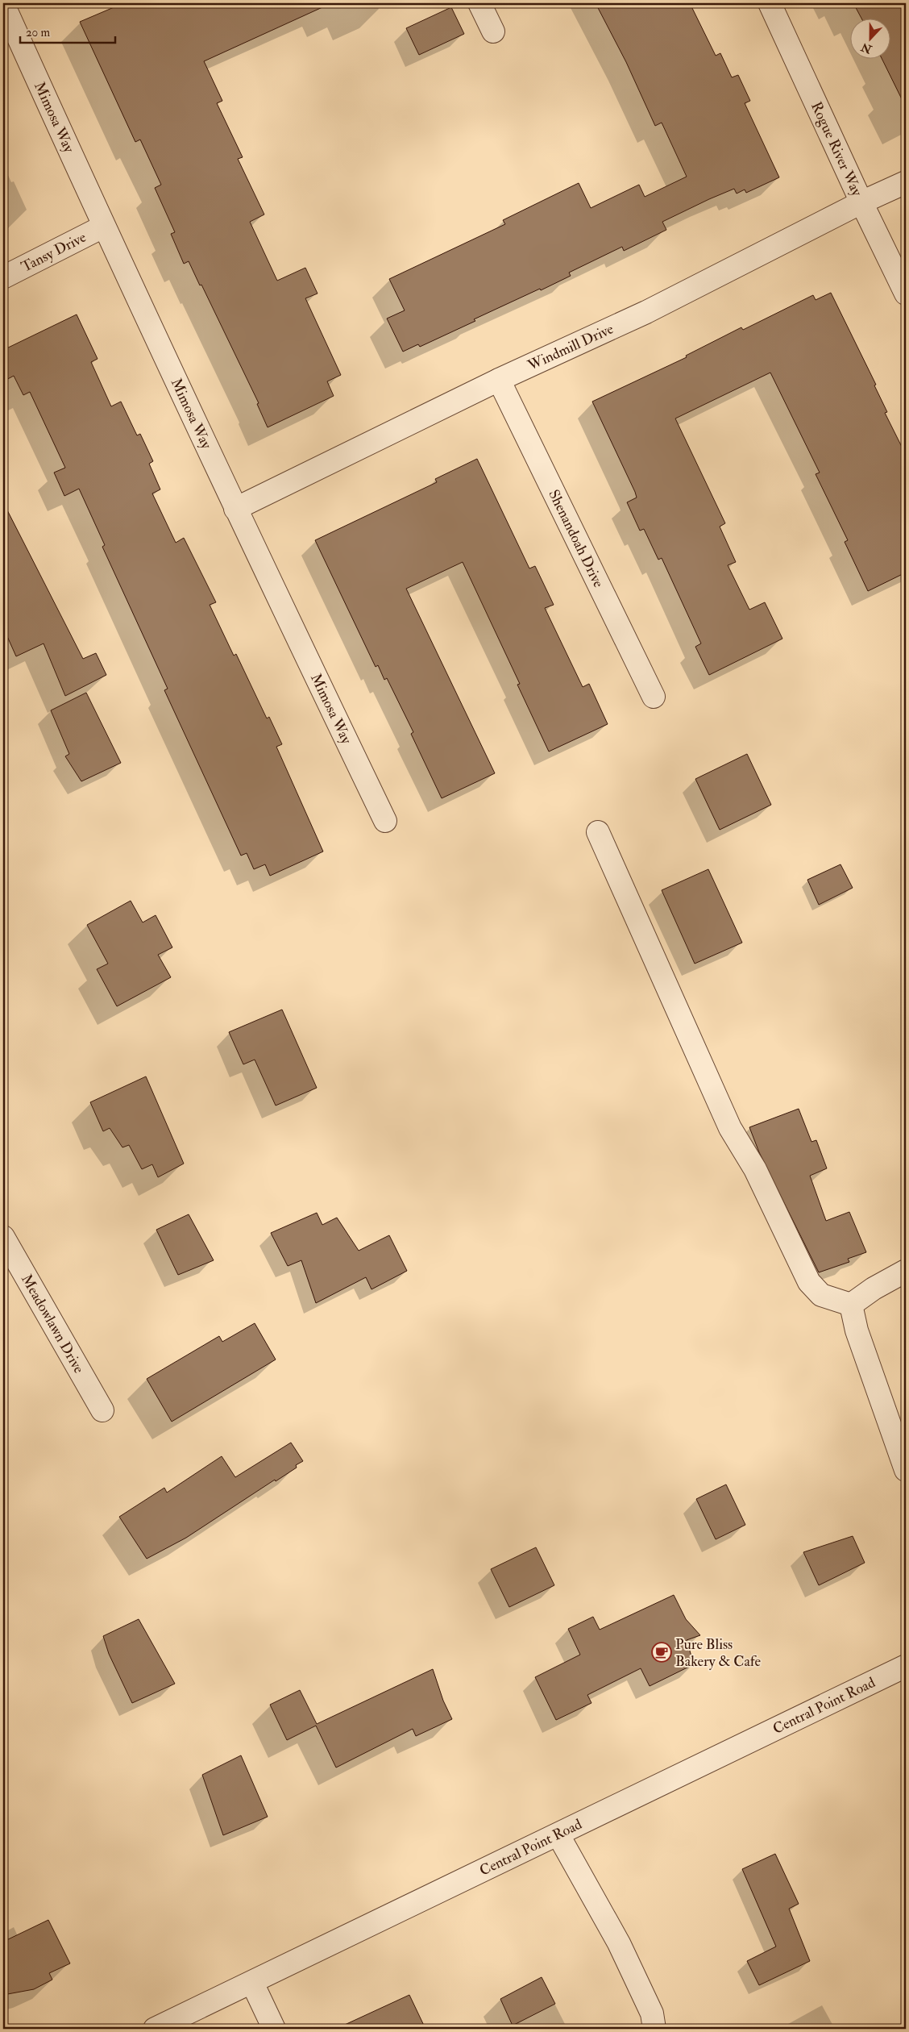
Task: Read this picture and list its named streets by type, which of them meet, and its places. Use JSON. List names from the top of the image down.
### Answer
{
  "streets": {
    "street": [
      "Mimosa Way",
      "Rogue River Way",
      "Tansy Drive",
      "Windmill Drive",
      "Shenandoah Drive",
      "Meadowlawn Drive",
      "Central Point Road"
    ]
  },
  "crossings": [
    ["Mimosa Way", "Tansy Drive"],
    ["Mimosa Way", "Windmill Drive"],
    ["Rogue River Way", "Windmill Drive"],
    ["Windmill Drive", "Shenandoah Drive"]
  ],
  "places": {
    "cafe": ["Pure Bliss Bakery & Cafe"]
  },
  "scale_bar": "20 m",
  "north": "bottom"
}
